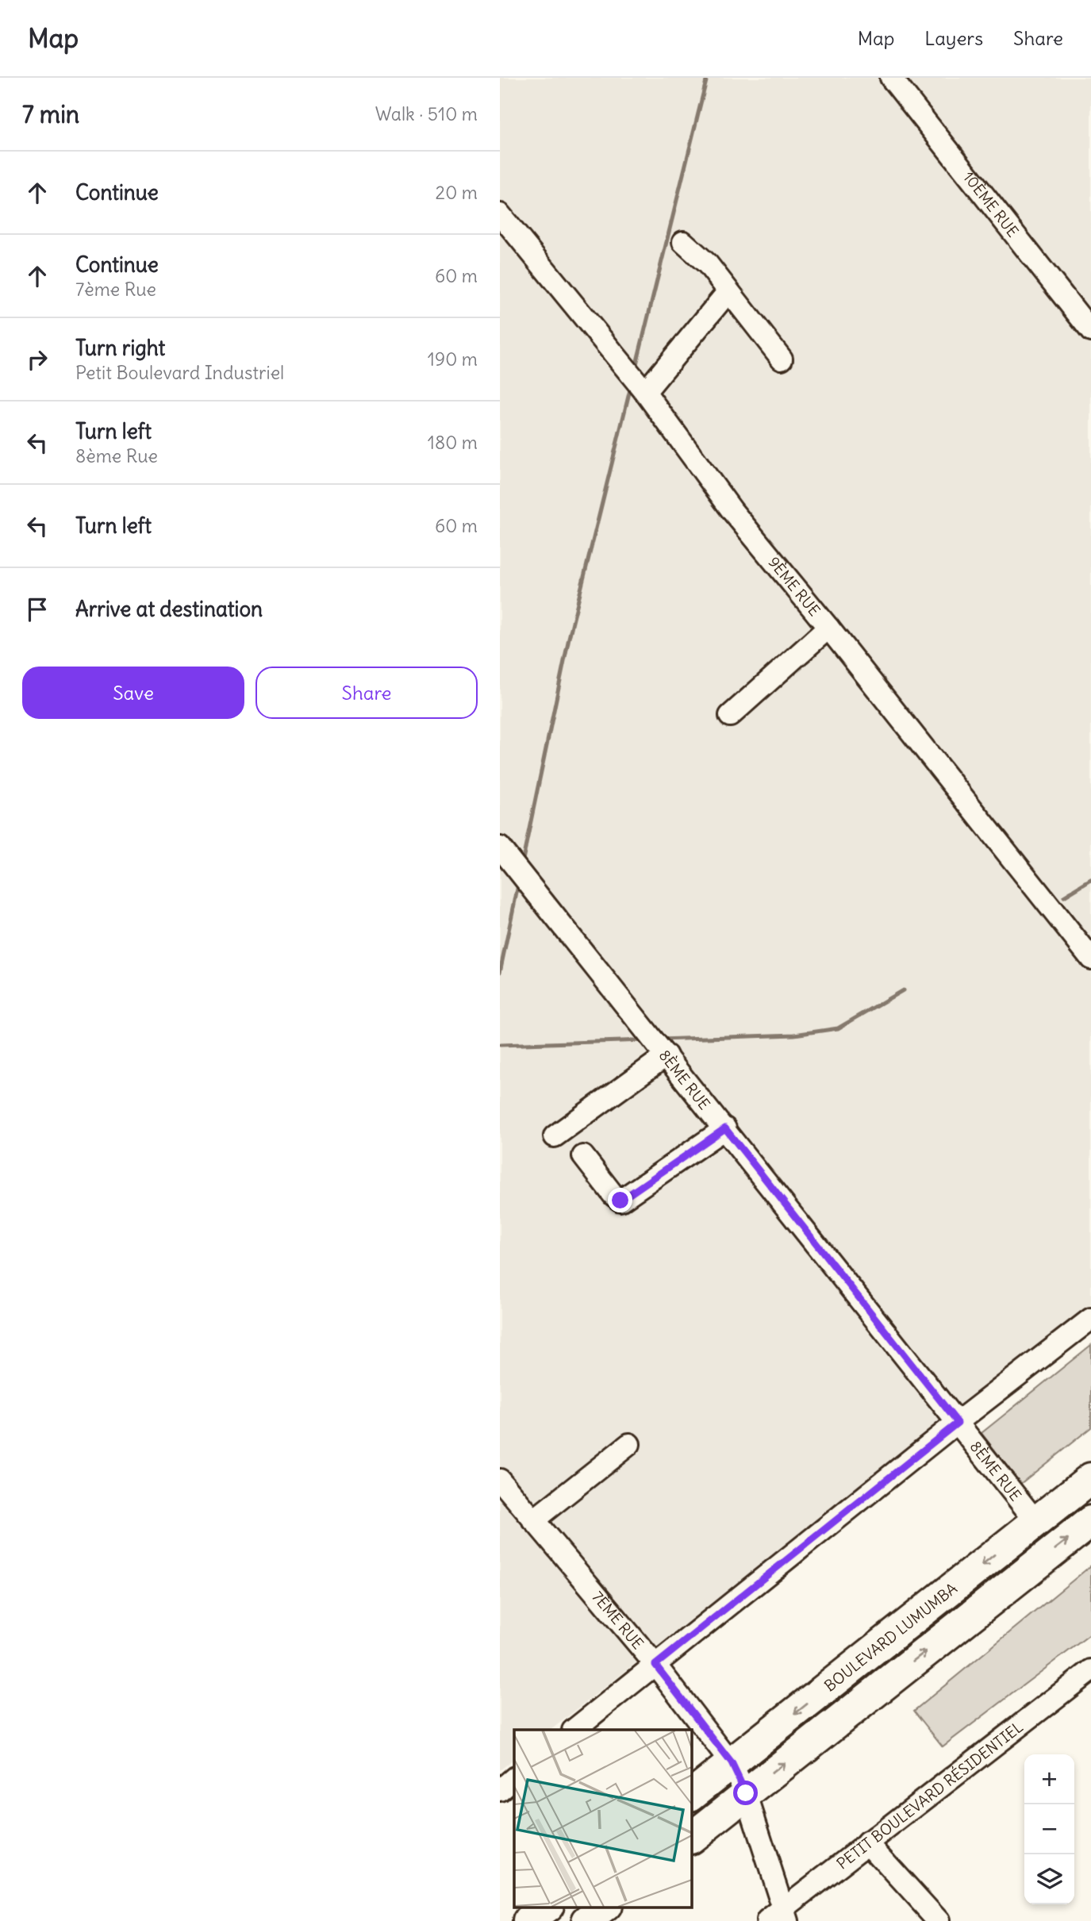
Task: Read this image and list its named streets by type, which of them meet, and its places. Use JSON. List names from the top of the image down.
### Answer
{
  "streets": {
    "highway": ["BOULEVARD LUMUMBA"],
    "street": [
      "10ÈME RUE",
      "9ÈME RUE",
      "8ÈME RUE",
      "7ÈME RUE",
      "PETIT BOULEVARD RÉSIDENTIEL"
    ]
  },
  "crossings": [
    ["8ÈME RUE", "BOULEVARD LUMUMBA"],
    ["7ÈME RUE", "BOULEVARD LUMUMBA"],
    ["7ÈME RUE", "PETIT BOULEVARD RÉSIDENTIEL"]
  ],
  "page": {
    "header": "Map",
    "nav": ["Map", "Layers", "Share"],
    "heading": ["7 min", "Walk · 510 m"],
    "list": [
      ["Continue", "20 m"],
      ["Continue", "7ème Rue", "60 m"],
      ["Turn right", "Petit Boulevard Industriel", "190 m"],
      ["Turn left", "8ème Rue", "180 m"],
      ["Turn left", "60 m"],
      "Arrive at destination"
    ],
    "buttons": ["Save", "Share"],
    "map_buttons": ["+", "−"]
  }
}
